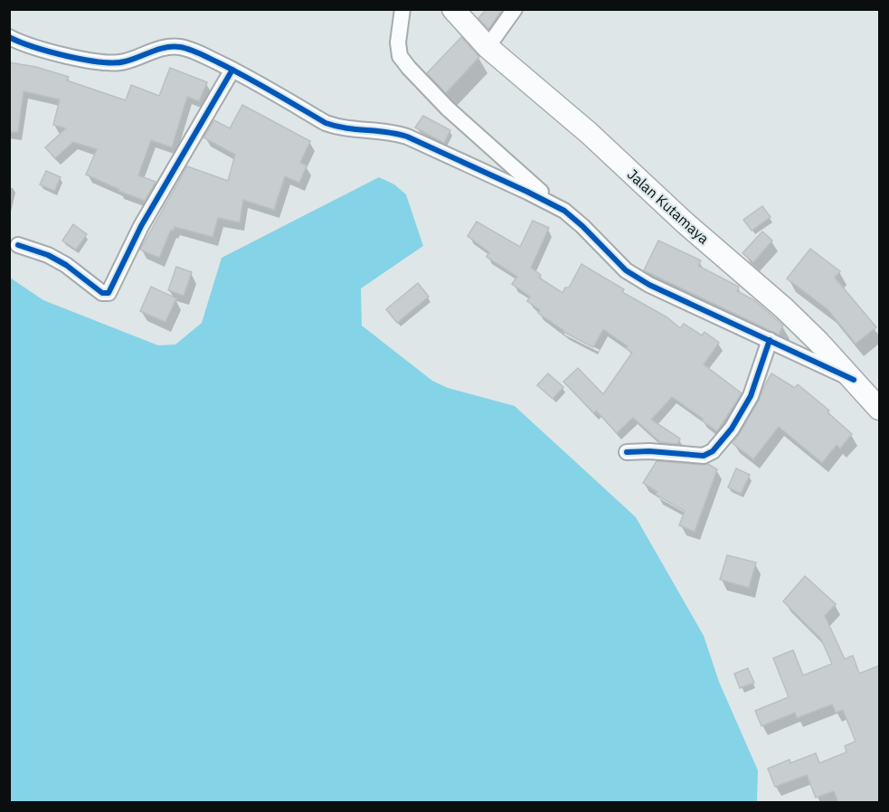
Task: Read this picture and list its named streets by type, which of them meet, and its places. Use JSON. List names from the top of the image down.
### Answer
{
  "streets": {
    "main road": ["Jalan Kutamaya"]
  }
}
